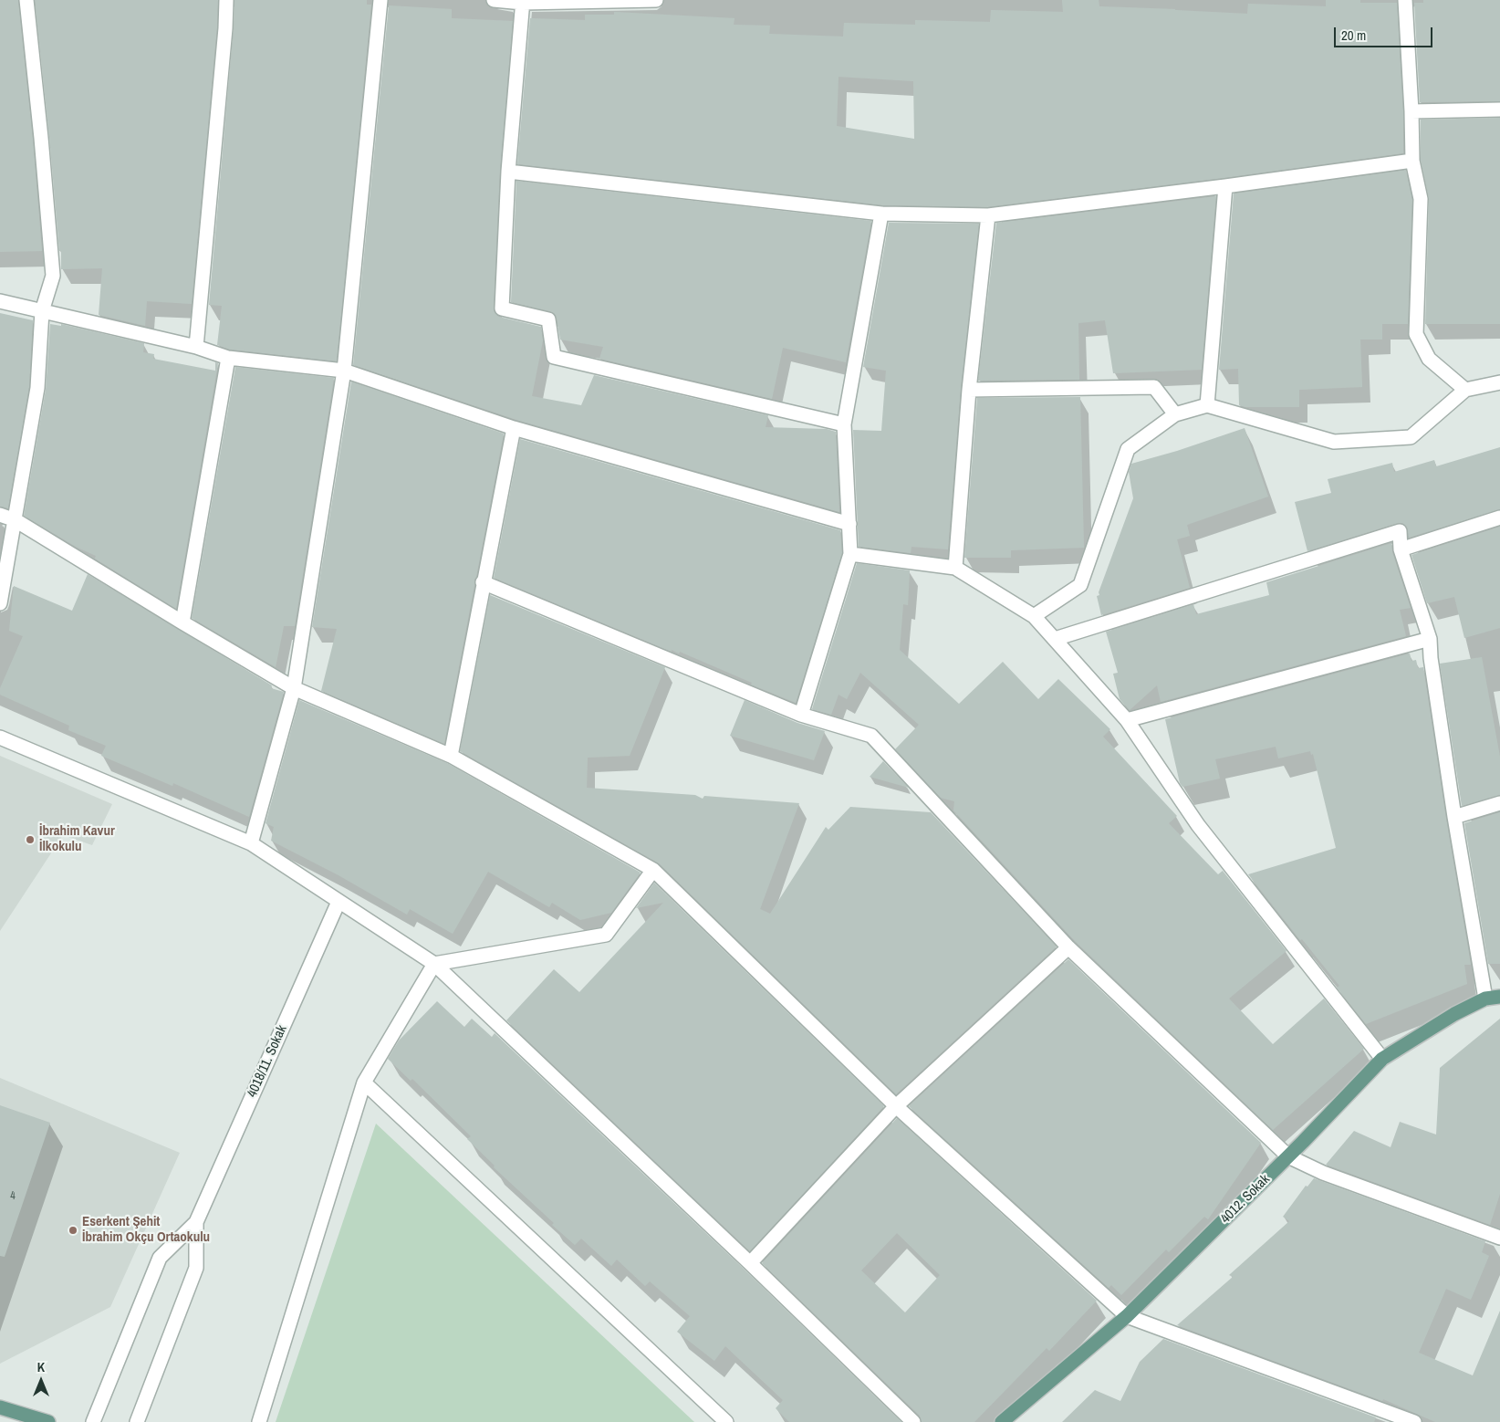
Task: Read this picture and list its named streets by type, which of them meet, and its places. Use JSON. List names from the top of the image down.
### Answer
{
  "streets": {
    "main road": ["4012. Sokak"],
    "street": ["4018/11. Sokak"]
  },
  "places": ["İbrahim Kavur İlkokulu", "Eserkent Şehit İbrahim Okçu Ortaokulu"],
  "house_numbers": ["4"],
  "scale_bar": "20 m",
  "north": "top"
}
